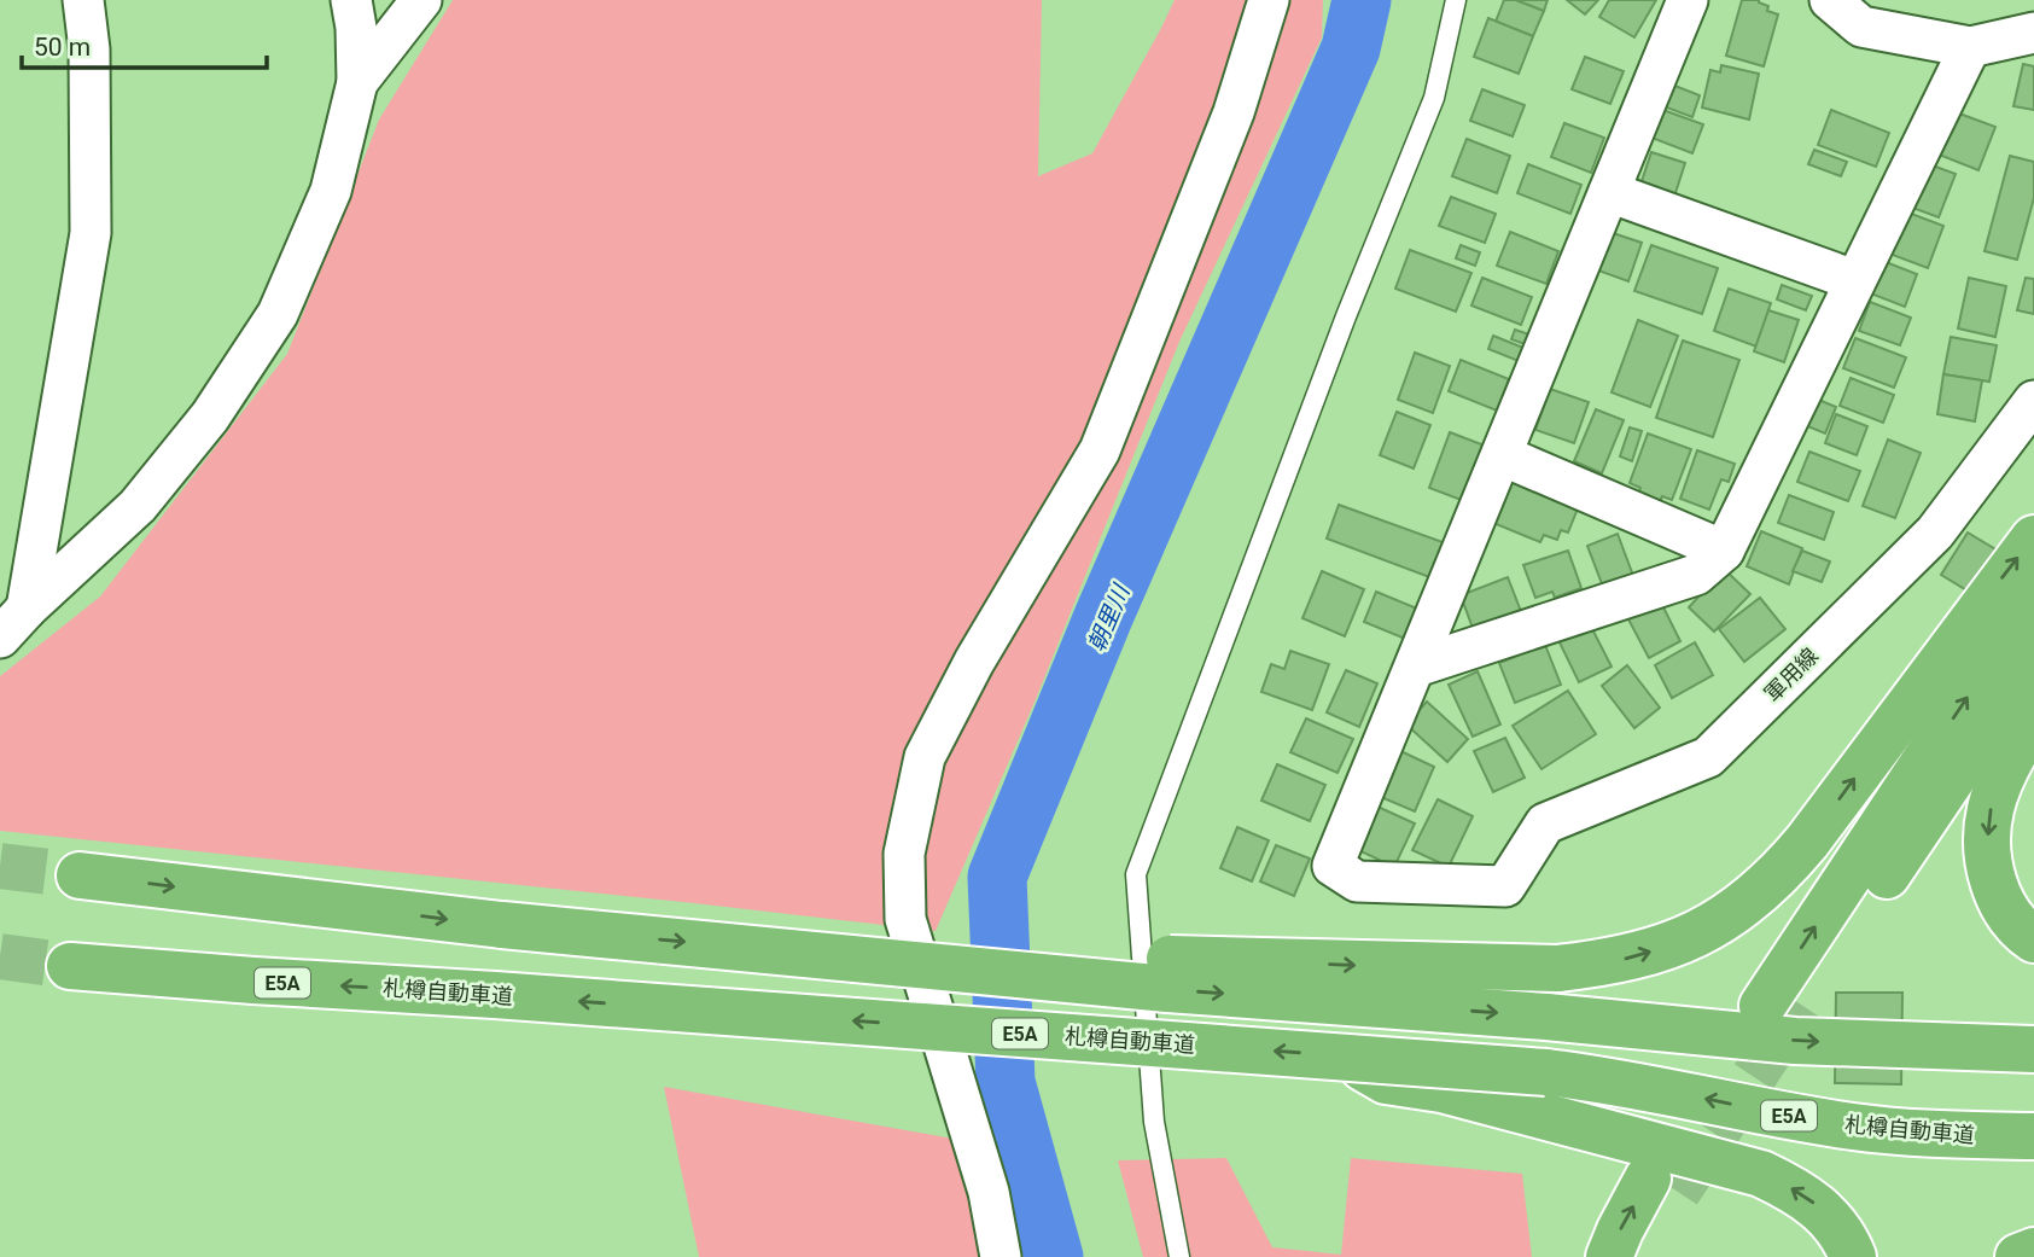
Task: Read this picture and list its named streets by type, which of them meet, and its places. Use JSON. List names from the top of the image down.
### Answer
{
  "streets": {
    "highway": ["E5A", "札樽自動車道"],
    "street": ["軍用線"]
  },
  "water": ["朝里川"],
  "scale_bar": "50 m"
}
